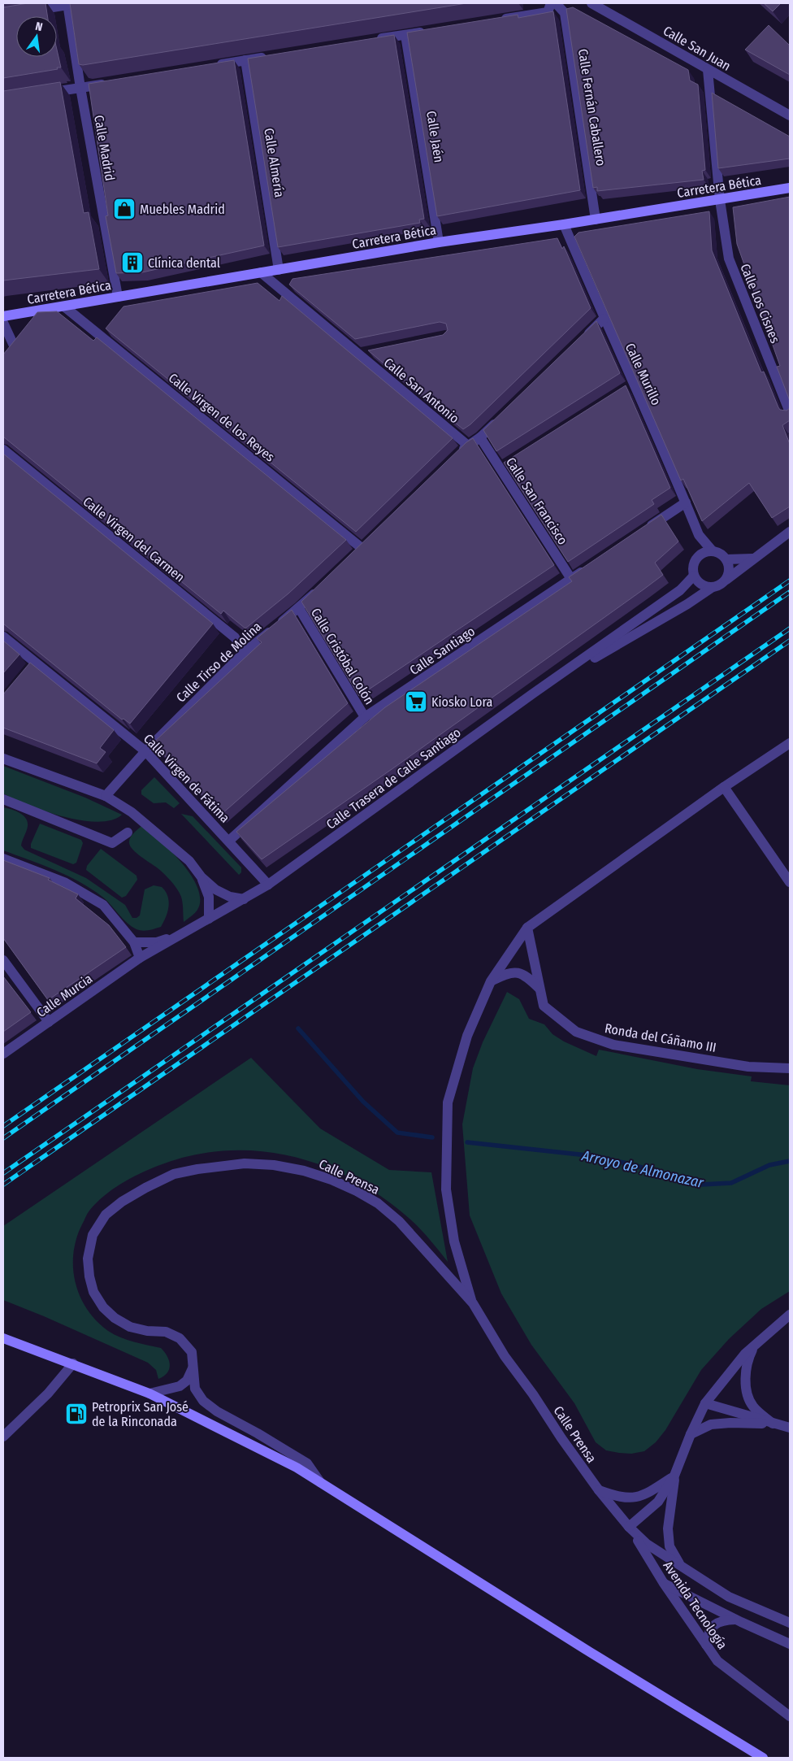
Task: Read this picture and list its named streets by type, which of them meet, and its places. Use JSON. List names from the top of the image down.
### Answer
{
  "streets": {
    "main road": ["Carretera Bética"],
    "street": [
      "Calle San Juan",
      "Calle Fernán Caballero",
      "Calle Jaén",
      "Calle Madrid",
      "Calle Almería",
      "Calle Los Cisnes",
      "Calle Murillo",
      "Calle San Antonio",
      "Calle Virgen de los Reyes",
      "Calle San Francisco",
      "Calle Virgen del Carmen",
      "Calle Santiago",
      "Calle Cristóbal Colón",
      "Calle Tirso de Molina",
      "Calle Virgen de Fátima",
      "Calle Trasera de Calle Santiago",
      "Calle Murcia",
      "Ronda del Cáñamo III",
      "Calle Prensa",
      "Avenida Tecnología"
    ]
  },
  "crossings": [
    ["Calle San Juan", "Calle Los Cisnes"],
    ["Calle Fernán Caballero", "Carretera Bética"],
    ["Calle Jaén", "Carretera Bética"],
    ["Calle Madrid", "Carretera Bética"],
    ["Calle Almería", "Carretera Bética"],
    ["Carretera Bética", "Calle Los Cisnes"],
    ["Carretera Bética", "Calle Murillo"],
    ["Carretera Bética", "Calle San Antonio"],
    ["Carretera Bética", "Calle Virgen de los Reyes"],
    ["Calle Murillo", "Calle Trasera de Calle Santiago"],
    ["Calle San Francisco", "Calle Santiago"],
    ["Calle Virgen del Carmen", "Calle Tirso de Molina"],
    ["Calle Santiago", "Calle Cristóbal Colón"],
    ["Calle Santiago", "Calle Virgen de Fátima"],
    ["Calle Cristóbal Colón", "Calle Tirso de Molina"],
    ["Calle Tirso de Molina", "Calle Virgen de Fátima"],
    ["Calle Virgen de Fátima", "Calle Trasera de Calle Santiago"],
    ["Calle Trasera de Calle Santiago", "Calle Murcia"],
    ["Calle Prensa", "Avenida Tecnología"]
  ],
  "water": ["Arroyo de Almonazar"],
  "places": {
    "shop": ["Muebles Madrid"],
    "building": ["Clínica dental"],
    "supermarket": ["Kiosko Lora"],
    "fuel station": ["Petroprix San José de la Rinconada"]
  },
  "north": "top"
}
